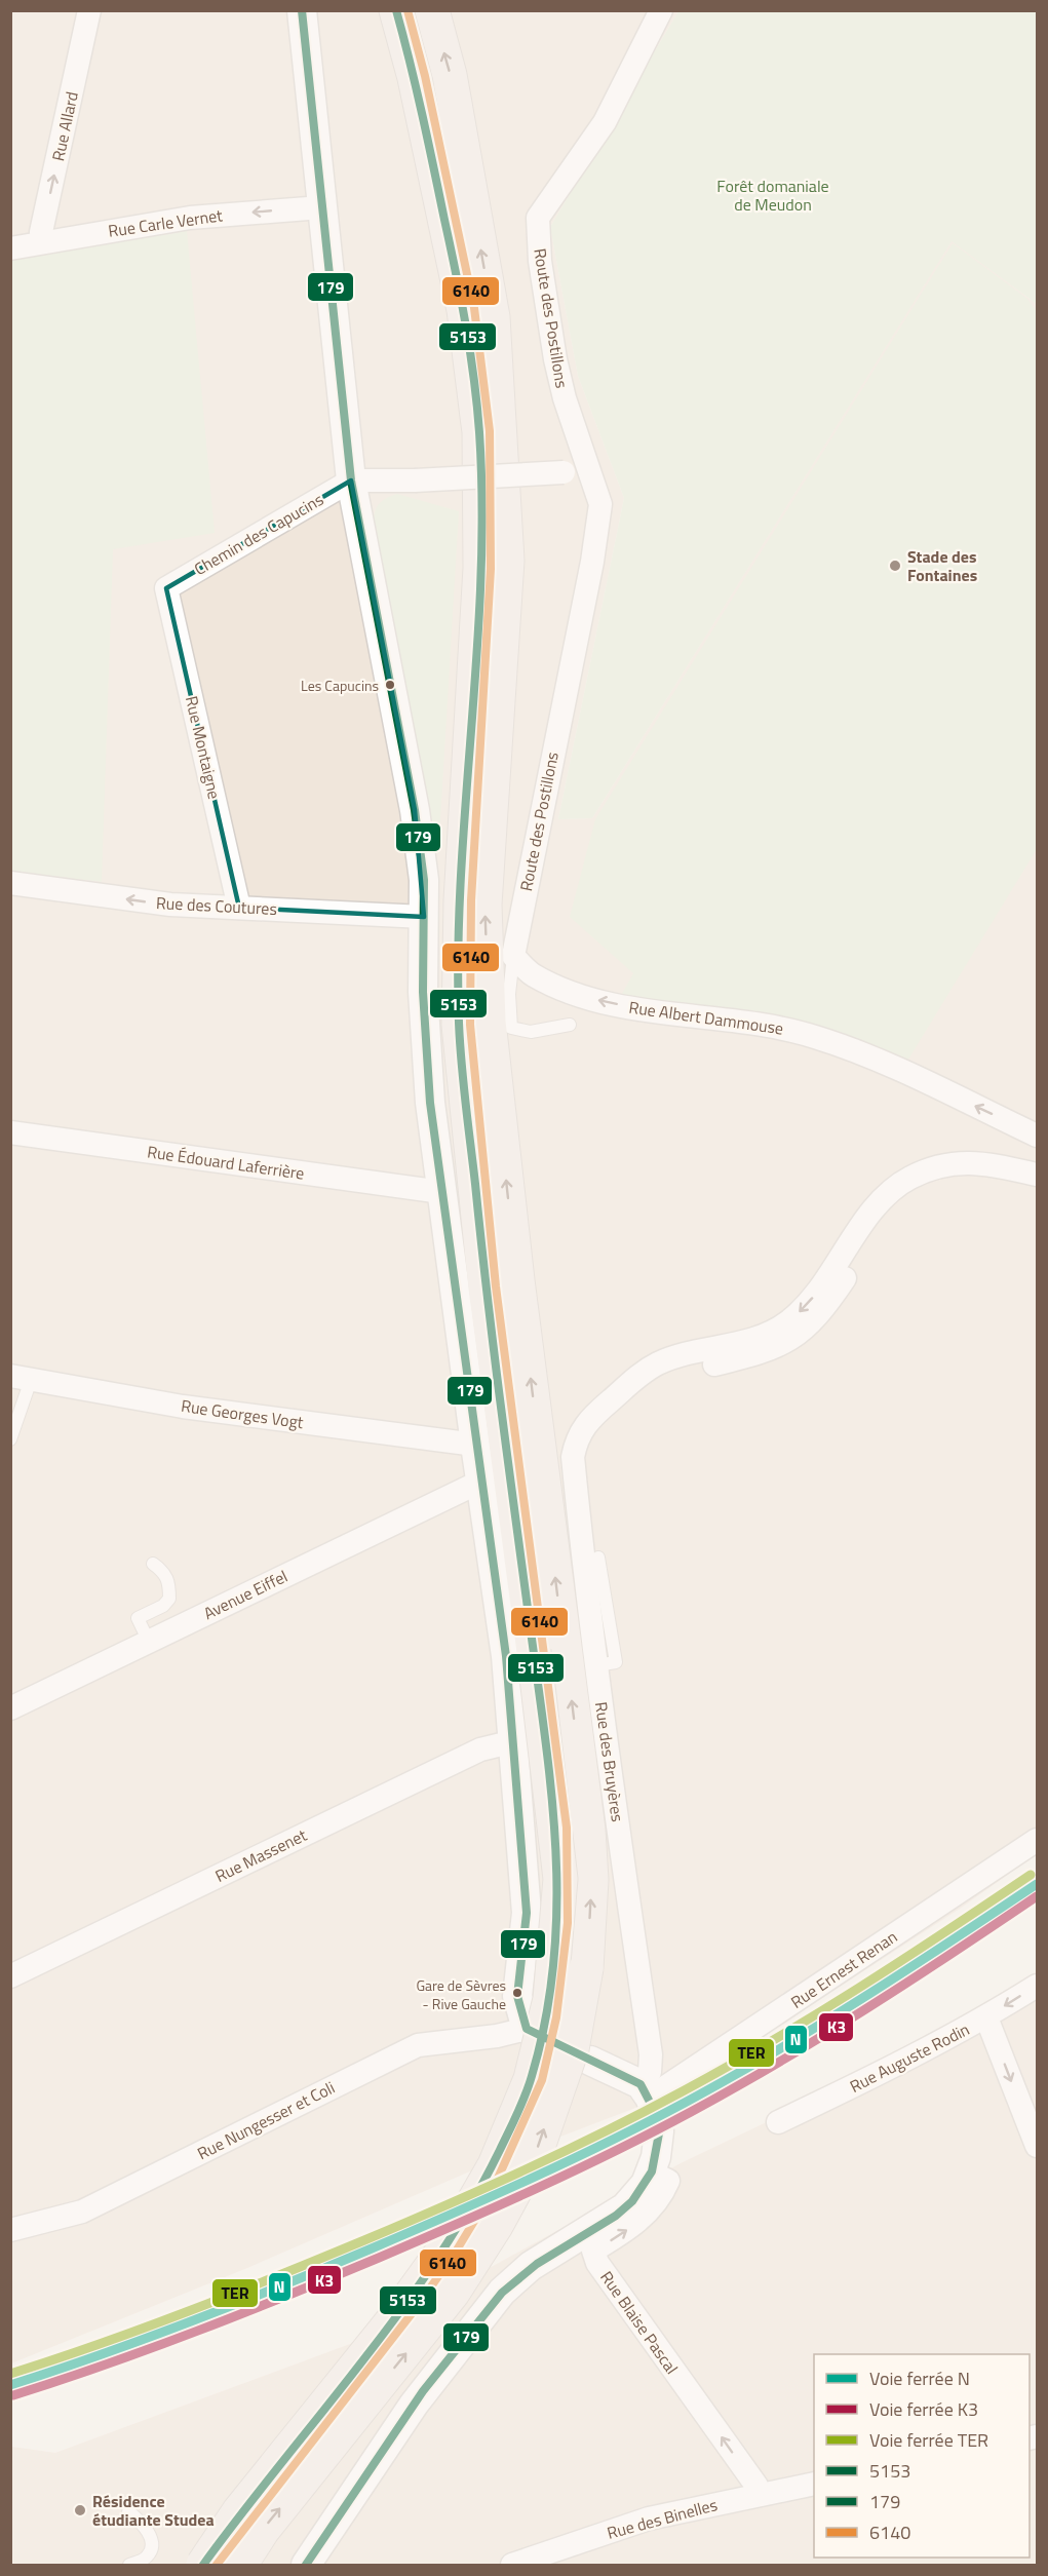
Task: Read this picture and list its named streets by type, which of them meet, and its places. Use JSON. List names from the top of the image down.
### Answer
{
  "streets": {
    "street": [
      "Rue Allard",
      "Rue Carle Vernet",
      "Route des Postillons",
      "Chemin des Capucins",
      "Rue Montaigne",
      "Rue des Coutures",
      "Rue Albert Dammouse",
      "Rue Édouard Laferrière",
      "Rue Georges Vogt",
      "Avenue Eiffel",
      "Rue des Bruyères",
      "Rue Massenet",
      "Rue Ernest Renan",
      "Rue Auguste Rodin",
      "Rue Nungesser et Coli",
      "Rue Blaise Pascal",
      "Rue des Binelles"
    ]
  },
  "crossings": [
    ["Rue Allard", "Rue Carle Vernet"],
    ["Route des Postillons", "Rue Albert Dammouse"],
    ["Chemin des Capucins", "Rue Montaigne"],
    ["Rue Montaigne", "Rue des Coutures"],
    ["Rue des Bruyères", "Rue Ernest Renan"],
    ["Rue Blaise Pascal", "Rue des Binelles"]
  ],
  "one_way": [
    "Rue Allard",
    "Rue Carle Vernet",
    "Rue des Coutures",
    "Rue Albert Dammouse",
    "Rue Blaise Pascal"
  ],
  "parks": ["Forêt domaniale de Meudon"],
  "places": [
    "Stade des Fontaines",
    "Les Capucins",
    "Gare de Sèvres - Rive Gauche",
    "Résidence étudiante Studea"
  ],
  "lines": [
    "transit line 5153",
    "transit line 179",
    "transit line 6140",
    "rail line TER",
    "rail line N",
    "rail line K3"
  ],
  "legend": [
    "Voie ferrée N",
    "Voie ferrée K3",
    "Voie ferrée TER",
    "5153",
    "179",
    "6140"
  ]
}
